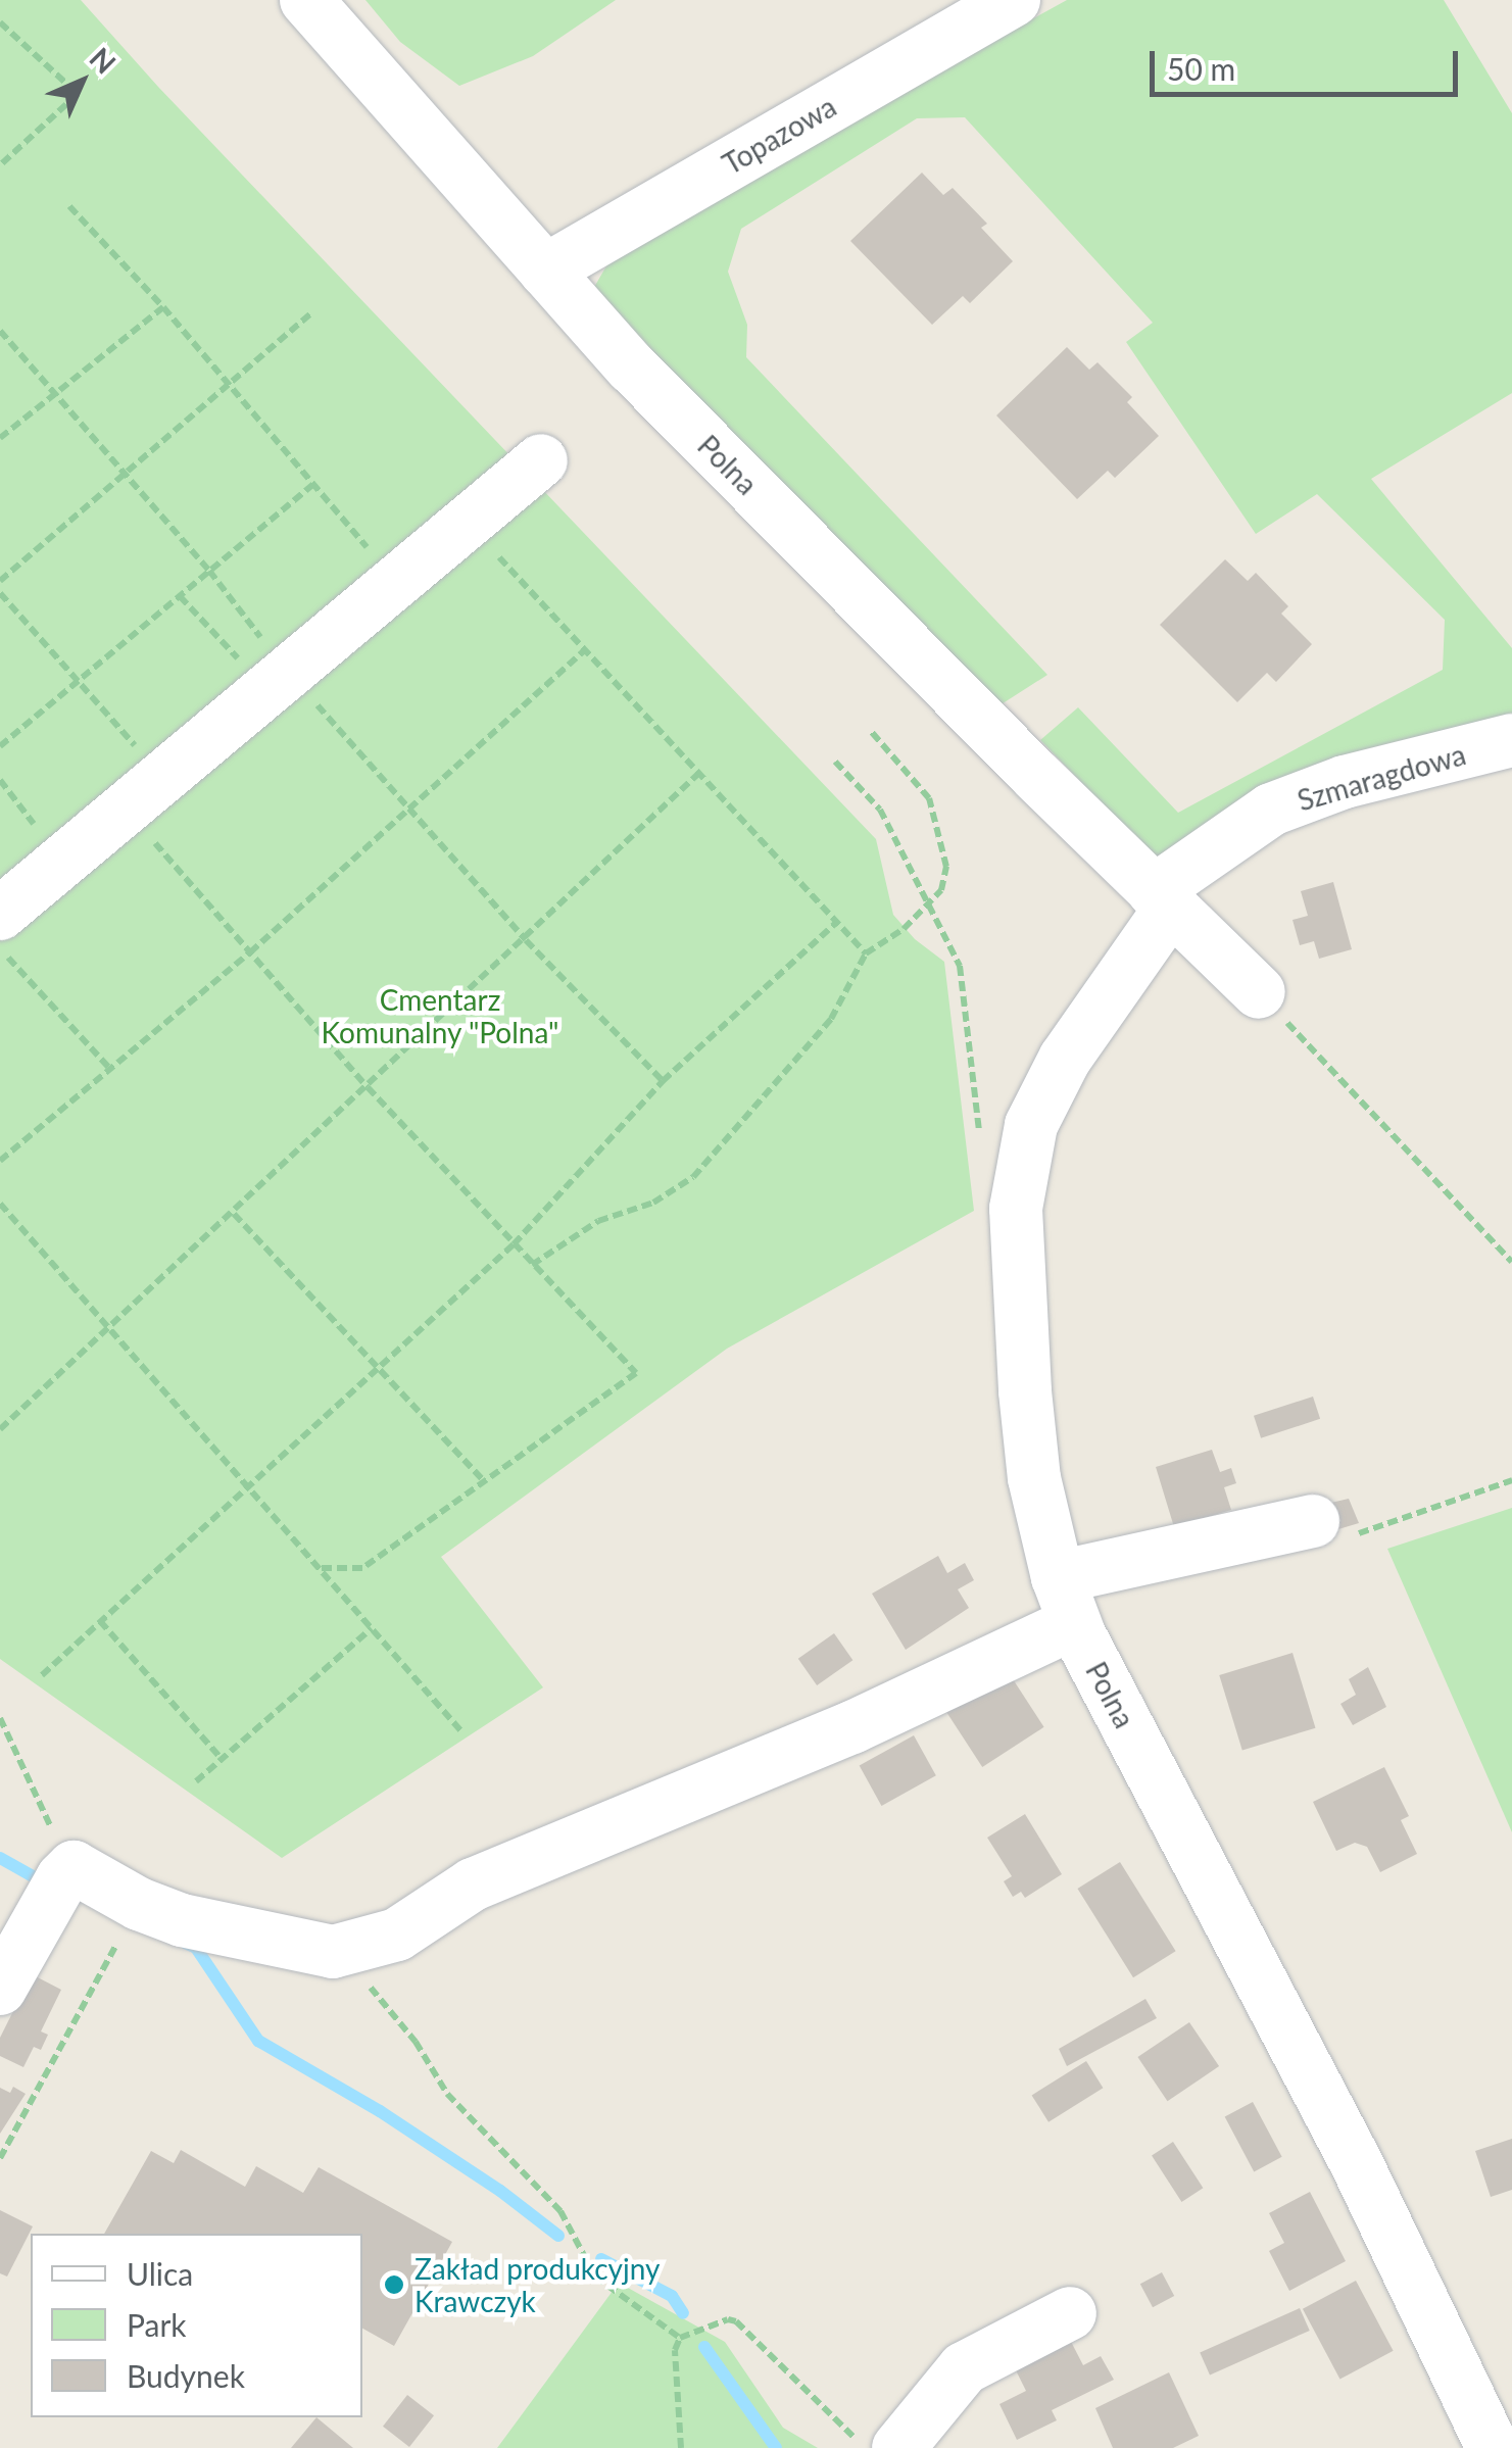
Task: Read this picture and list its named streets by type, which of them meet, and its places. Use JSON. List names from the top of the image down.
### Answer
{
  "streets": {
    "street": ["Topazowa", "Polna", "Szmaragdowa"]
  },
  "crossings": [
    ["Topazowa", "Polna"],
    ["Polna", "Szmaragdowa"]
  ],
  "parks": ["Cmentarz Komunalny \"Polna\""],
  "places": ["Zakład produkcyjny Krawczyk"],
  "legend": ["Ulica", "Park", "Budynek"],
  "scale_bar": "50 m",
  "north": "top right"
}
